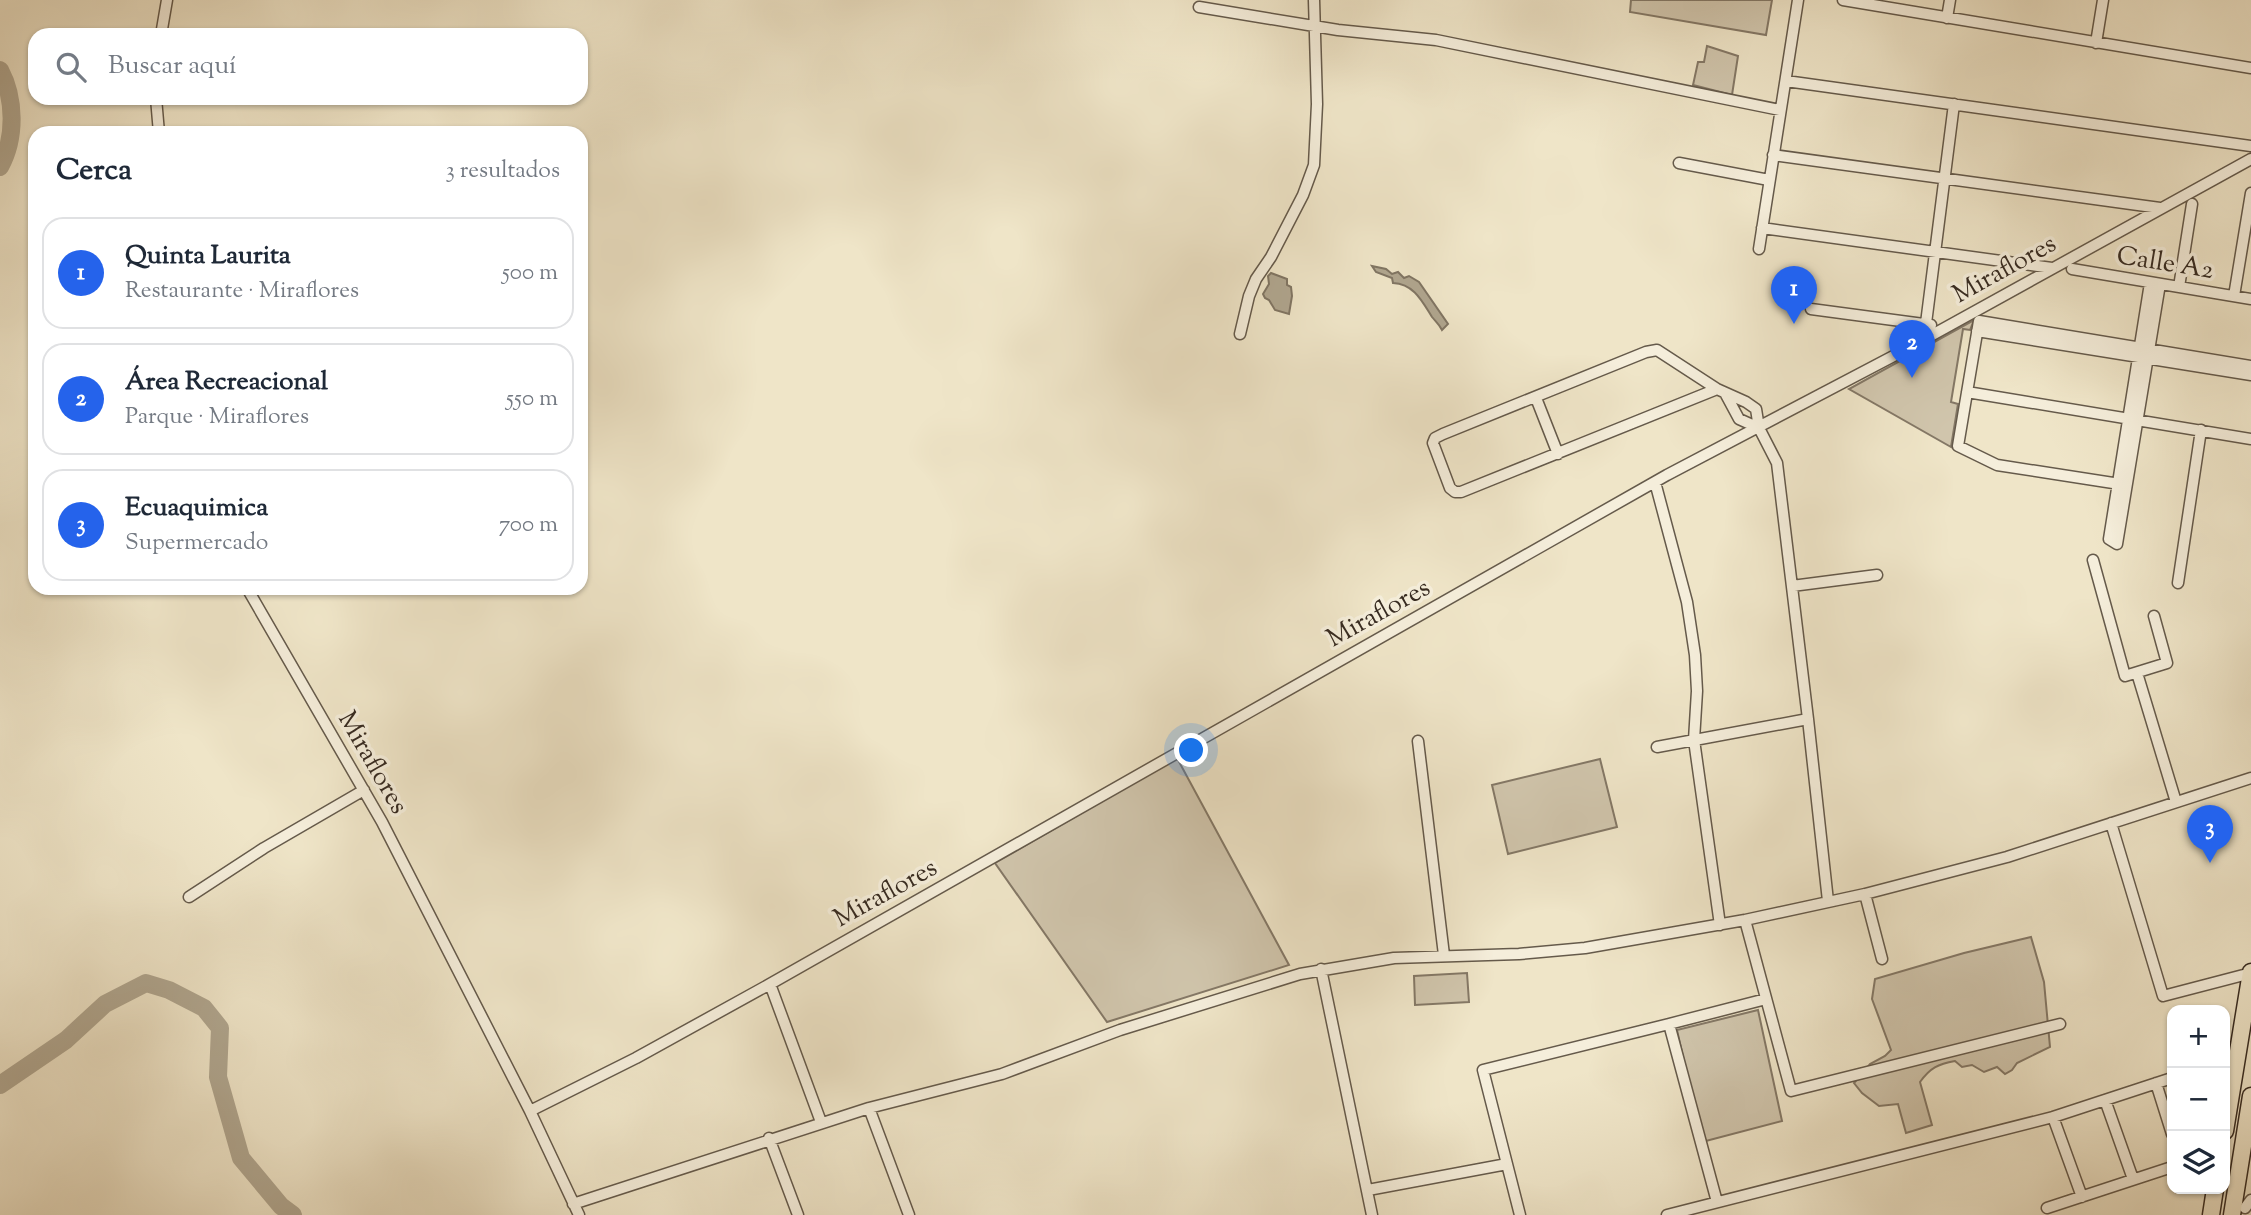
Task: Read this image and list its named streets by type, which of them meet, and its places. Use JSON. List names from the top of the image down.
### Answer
{
  "streets": {
    "street": ["Calle A2", "Miraflores"]
  },
  "page": {
    "search": "Buscar aquí",
    "heading": ["Cerca", "3 resultados"],
    "list": [
      {
        "mark": "1",
        "name": "Quinta Laurita",
        "note": "Restaurante · Miraflores",
        "value": "500 m"
      },
      {
        "mark": "2",
        "name": "Área Recreacional",
        "note": "Parque · Miraflores",
        "value": "550 m"
      },
      {
        "mark": "3",
        "name": "Ecuaquimica",
        "note": "Supermercado",
        "value": "700 m"
      }
    ],
    "pins": ["1", "2", "3"],
    "map_buttons": ["+", "−"]
  }
}
